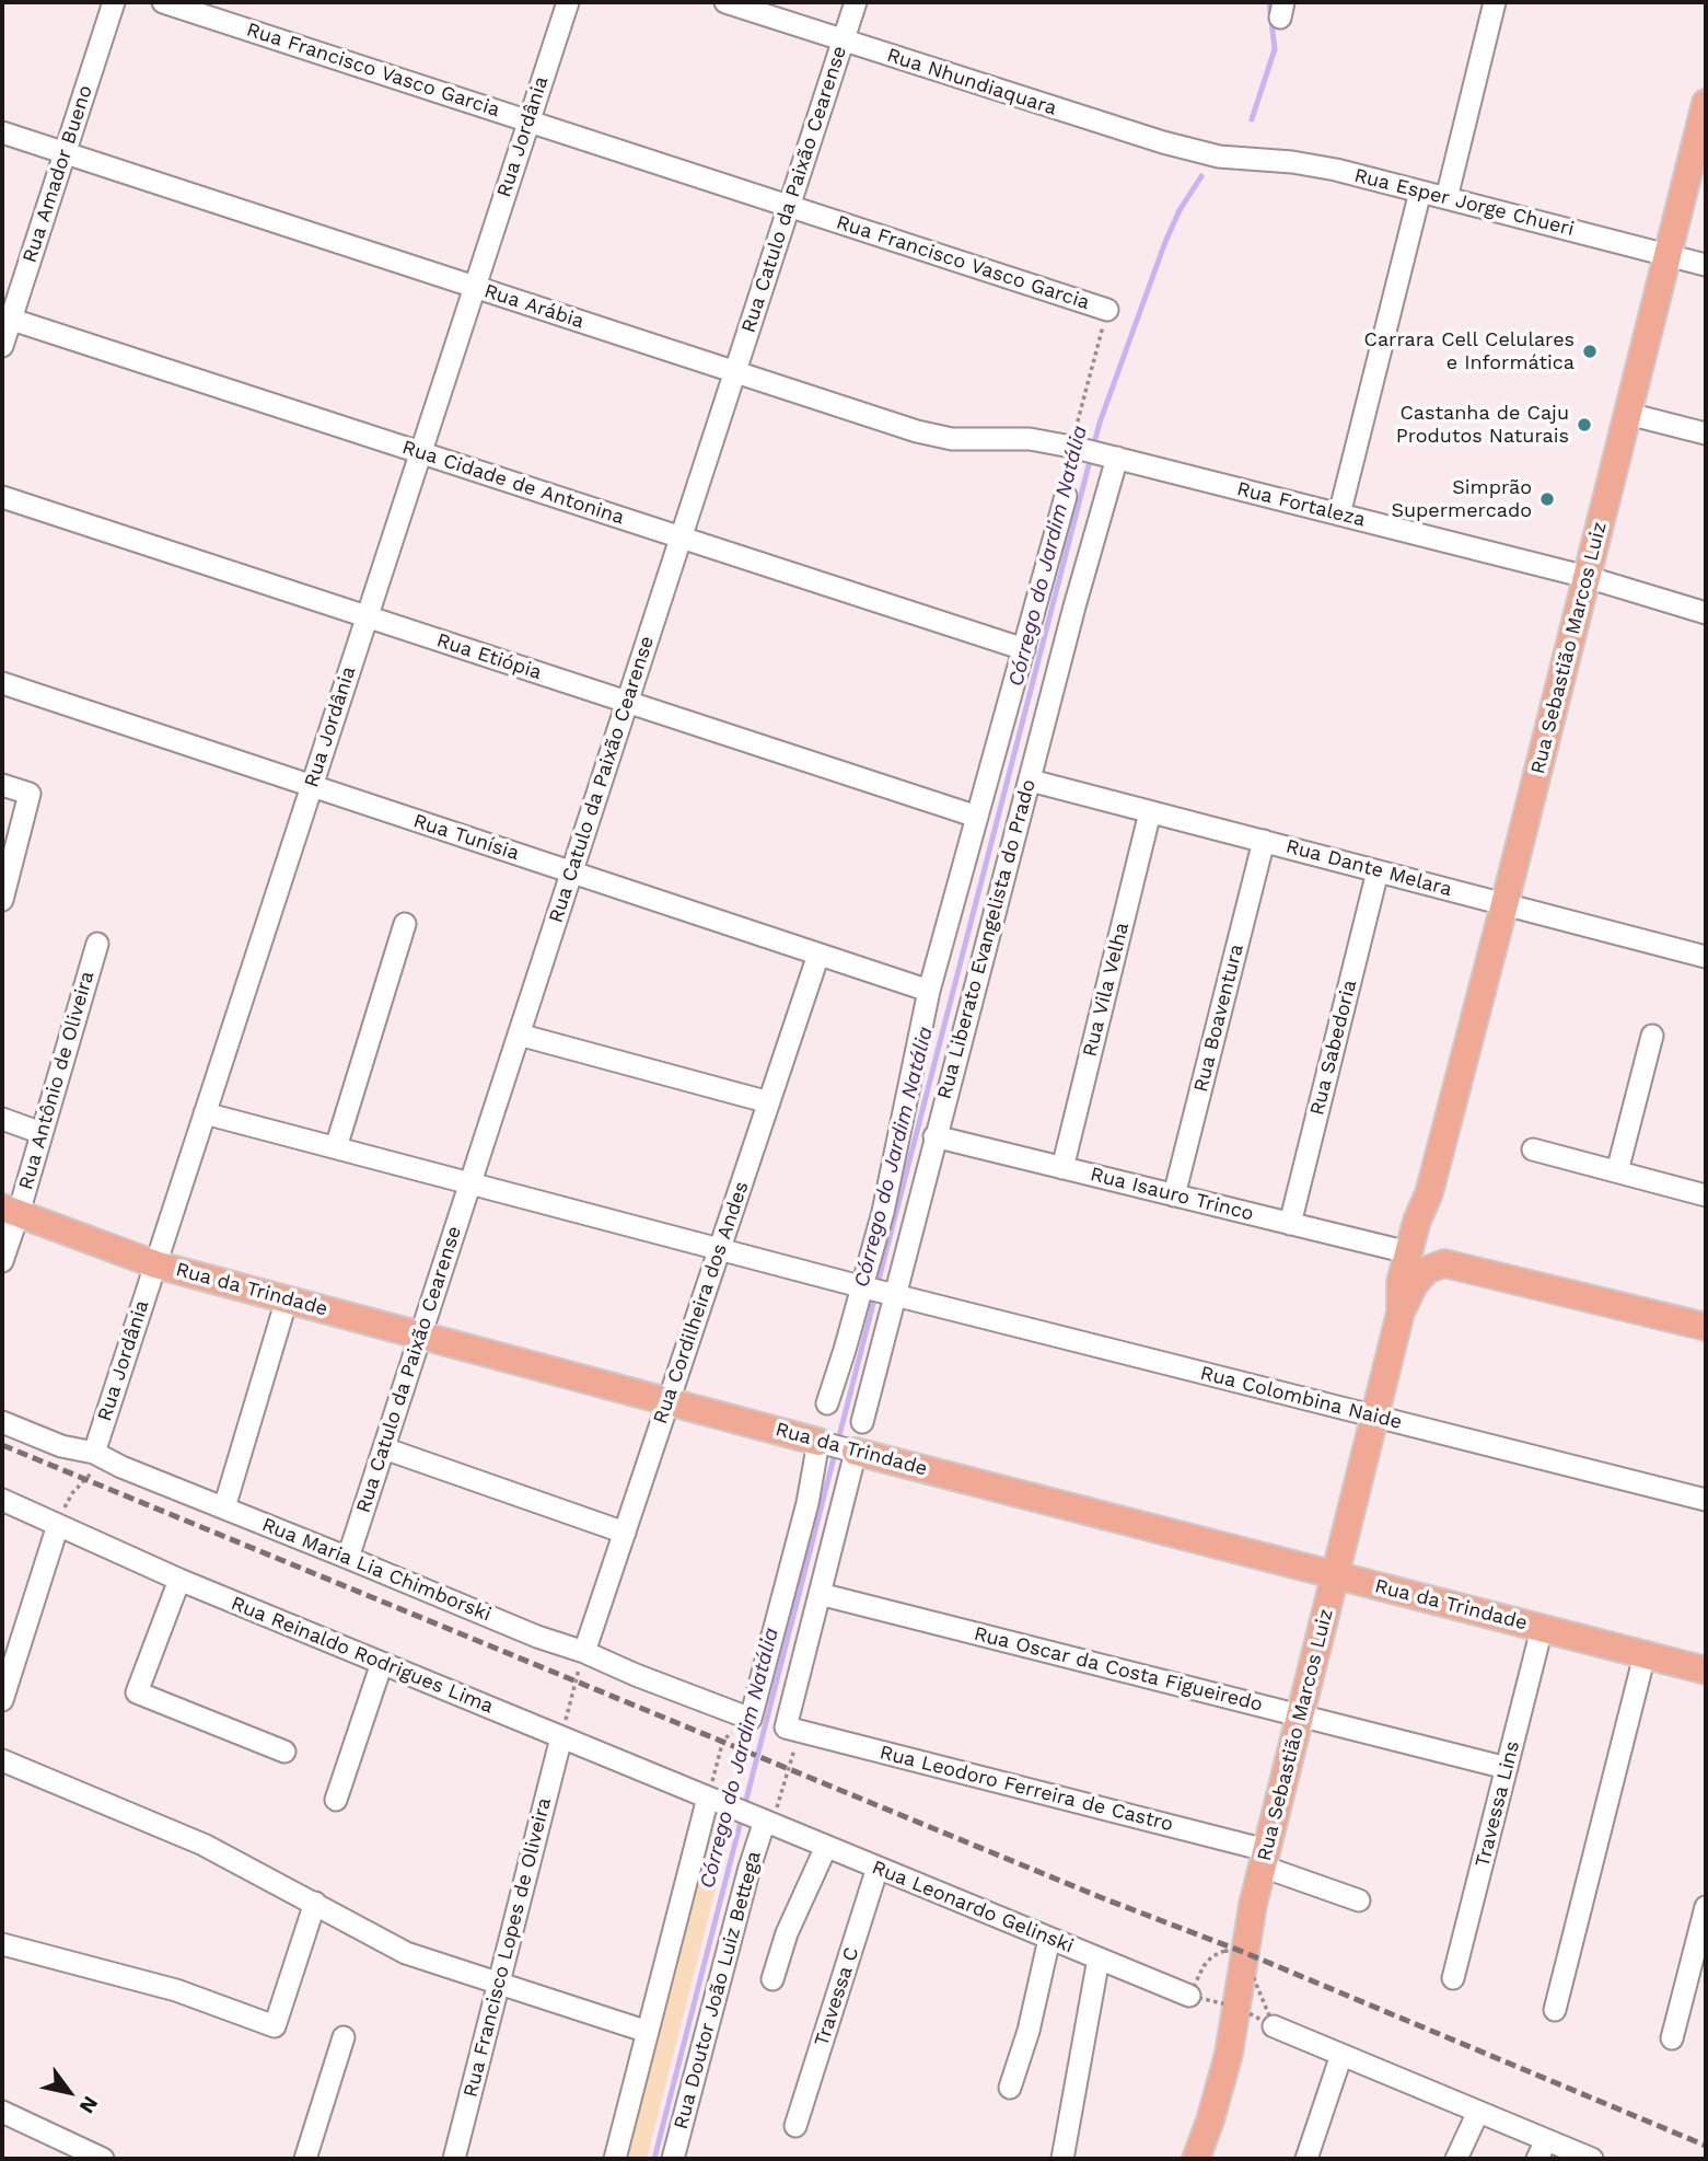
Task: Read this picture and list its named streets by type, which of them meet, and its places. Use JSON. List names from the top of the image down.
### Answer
{
  "streets": {
    "main road": ["Rua Sebastião Marcos Luiz", "Rua da Trindade"],
    "street": [
      "Rua Francisco Vasco Garcia",
      "Rua Nhundiaquara",
      "Rua Jordânia",
      "Rua Amador Bueno",
      "Rua Catulo da Paixão Cearense",
      "Rua Esper Jorge Chueri",
      "Rua Arábia",
      "Rua Cidade de Antonina",
      "Rua Fortaleza",
      "Rua Etiópia",
      "Rua Tunísia",
      "Rua Dante Melara",
      "Rua Liberato Evangelista do Prado",
      "Rua Vila Velha",
      "Rua Boaventura",
      "Rua Sabedoria",
      "Rua Antônio de Oliveira",
      "Rua Isauro Trinco",
      "Rua Cordilheira dos Andes",
      "Rua Colombina Naide",
      "Rua Maria Lia Chimborski",
      "Rua Reinaldo Rodrigues Lima",
      "Rua Oscar da Costa Figueiredo",
      "Rua Leodoro Ferreira de Castro",
      "Travessa Lins",
      "Rua Leonardo Gelinski",
      "Rua Francisco Lopes de Oliveira",
      "Rua Doutor João Luiz Bettega",
      "Travessa C"
    ]
  },
  "crossings": [
    ["Rua Francisco Vasco Garcia", "Rua Jordânia"],
    ["Rua Francisco Vasco Garcia", "Rua Catulo da Paixão Cearense"],
    ["Rua Nhundiaquara", "Rua Catulo da Paixão Cearense"],
    ["Rua Nhundiaquara", "Rua Esper Jorge Chueri"],
    ["Rua Jordânia", "Rua Arábia"],
    ["Rua Jordânia", "Rua Cidade de Antonina"],
    ["Rua Jordânia", "Rua Etiópia"],
    ["Rua Jordânia", "Rua Tunísia"],
    ["Rua Jordânia", "Rua da Trindade"],
    ["Rua Jordânia", "Rua Colombina Naide"],
    ["Rua Jordânia", "Rua Maria Lia Chimborski"],
    ["Rua Amador Bueno", "Rua Arábia"],
    ["Rua Amador Bueno", "Rua Cidade de Antonina"],
    ["Rua Catulo da Paixão Cearense", "Rua Arábia"],
    ["Rua Catulo da Paixão Cearense", "Rua Cidade de Antonina"],
    ["Rua Catulo da Paixão Cearense", "Rua Etiópia"],
    ["Rua Catulo da Paixão Cearense", "Rua Tunísia"],
    ["Rua Catulo da Paixão Cearense", "Rua da Trindade"],
    ["Rua Catulo da Paixão Cearense", "Rua Colombina Naide"],
    ["Rua Catulo da Paixão Cearense", "Rua Maria Lia Chimborski"],
    ["Rua Esper Jorge Chueri", "Rua Sebastião Marcos Luiz"],
    ["Rua Arábia", "Rua Fortaleza"],
    ["Rua Fortaleza", "Rua Sebastião Marcos Luiz"],
    ["Rua Fortaleza", "Rua Liberato Evangelista do Prado"],
    ["Rua Sebastião Marcos Luiz", "Rua Dante Melara"],
    ["Rua Sebastião Marcos Luiz", "Rua Isauro Trinco"],
    ["Rua Sebastião Marcos Luiz", "Rua da Trindade"],
    ["Rua Sebastião Marcos Luiz", "Rua Colombina Naide"],
    ["Rua Sebastião Marcos Luiz", "Rua Oscar da Costa Figueiredo"],
    ["Rua Sebastião Marcos Luiz", "Rua Leodoro Ferreira de Castro"],
    ["Rua Tunísia", "Rua Cordilheira dos Andes"],
    ["Rua Dante Melara", "Rua Liberato Evangelista do Prado"],
    ["Rua Dante Melara", "Rua Vila Velha"],
    ["Rua Dante Melara", "Rua Boaventura"],
    ["Rua Dante Melara", "Rua Sabedoria"],
    ["Rua Liberato Evangelista do Prado", "Rua Isauro Trinco"],
    ["Rua Liberato Evangelista do Prado", "Rua Colombina Naide"],
    ["Rua Vila Velha", "Rua Isauro Trinco"],
    ["Rua Boaventura", "Rua Isauro Trinco"],
    ["Rua Sabedoria", "Rua Isauro Trinco"],
    ["Rua Antônio de Oliveira", "Rua da Trindade"],
    ["Rua da Trindade", "Rua Cordilheira dos Andes"],
    ["Rua da Trindade", "Travessa Lins"],
    ["Rua Cordilheira dos Andes", "Rua Colombina Naide"],
    ["Rua Cordilheira dos Andes", "Rua Maria Lia Chimborski"],
    ["Rua Reinaldo Rodrigues Lima", "Rua Leonardo Gelinski"],
    ["Rua Reinaldo Rodrigues Lima", "Rua Francisco Lopes de Oliveira"],
    ["Rua Reinaldo Rodrigues Lima", "Rua Doutor João Luiz Bettega"],
    ["Rua Oscar da Costa Figueiredo", "Travessa Lins"],
    ["Rua Leonardo Gelinski", "Rua Doutor João Luiz Bettega"],
    ["Rua Leonardo Gelinski", "Travessa C"]
  ],
  "water": ["Córrego do Jardim Natália"],
  "places": ["Carrara Cell Celulares e Informática", "Castanha de Caju Produtos Naturais", "Simprão Supermercado"],
  "north": "bottom right"
}
